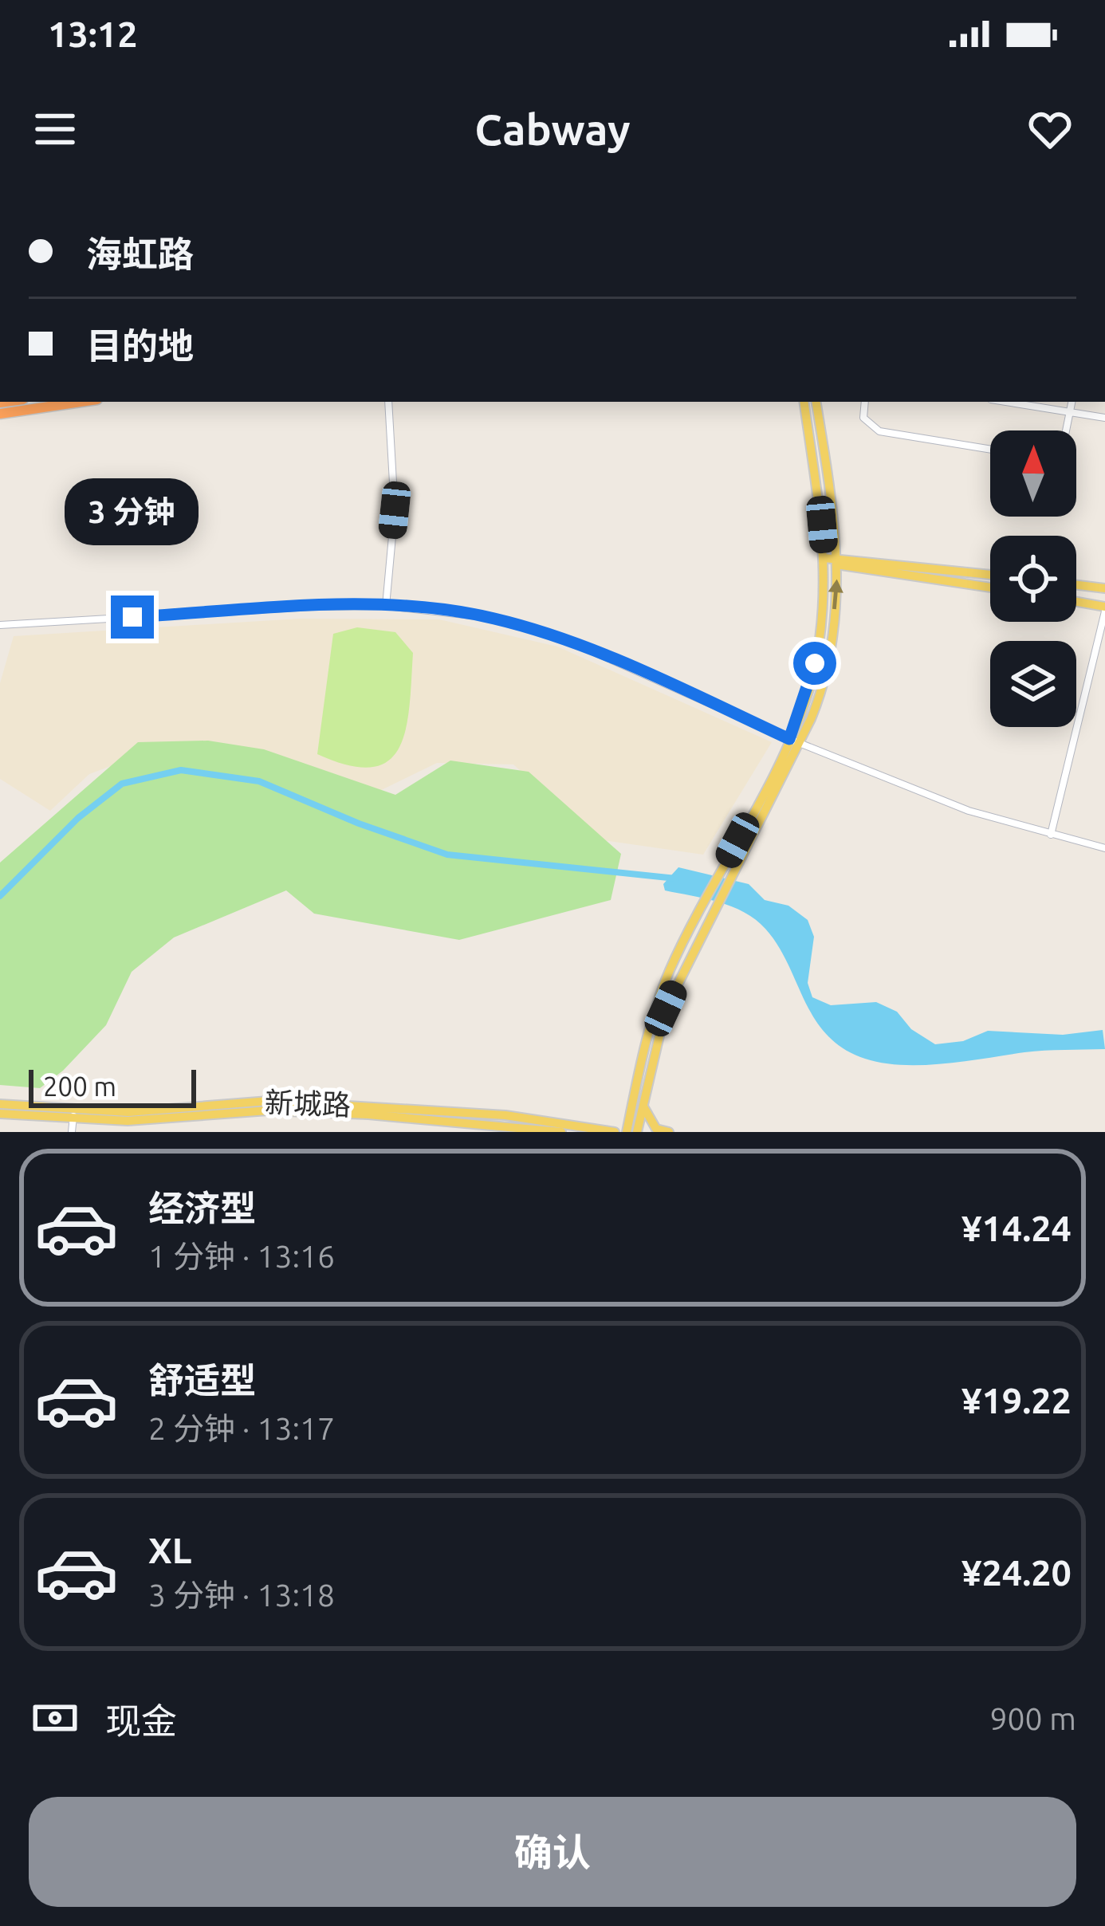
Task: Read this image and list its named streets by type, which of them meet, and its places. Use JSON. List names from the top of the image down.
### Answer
{
  "streets": {
    "main road": ["新城路"]
  },
  "scale_bar": "200 m",
  "north": "top",
  "page": {
    "status": "13:12",
    "header": "Cabway",
    "banner": ["海虹路", "目的地"],
    "bubble": "3 分钟",
    "scale": "200 m",
    "list": [
      {
        "name": "经济型",
        "note": "1 分钟 · 13:16",
        "value": "¥14.24"
      },
      {
        "name": "舒适型",
        "note": "2 分钟 · 13:17",
        "value": "¥19.22"
      },
      {
        "name": "XL",
        "note": "3 分钟 · 13:18",
        "value": "¥24.20"
      }
    ],
    "pay": ["现金", "900 m"],
    "buttons": "确认"
  }
}
